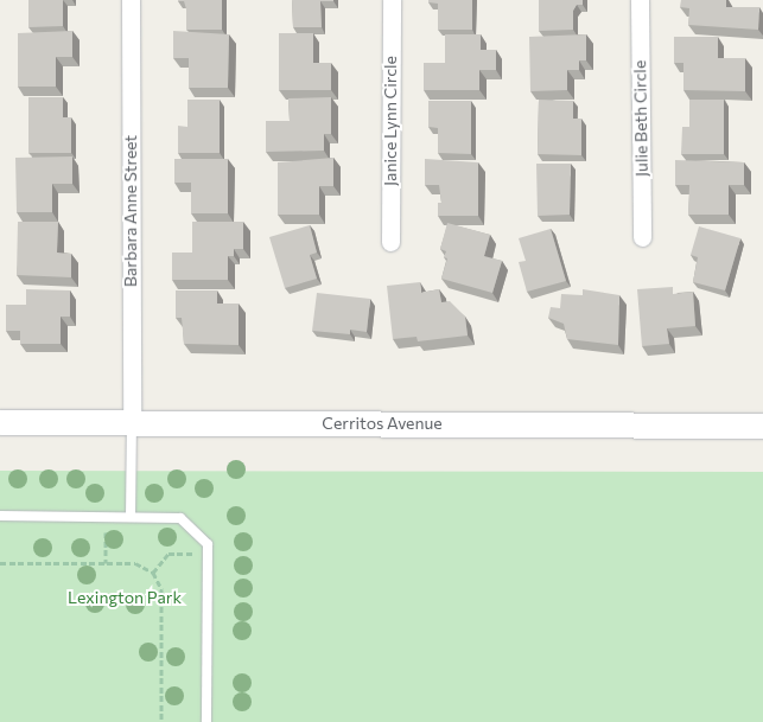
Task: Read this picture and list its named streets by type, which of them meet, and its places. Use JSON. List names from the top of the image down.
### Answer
{
  "streets": {
    "main road": ["Cerritos Avenue"],
    "street": ["Julie Beth Circle", "Janice Lynn Circle", "Barbara Anne Street"]
  },
  "crossings": [
    ["Barbara Anne Street", "Cerritos Avenue"]
  ],
  "parks": ["Lexington Park"]
}
